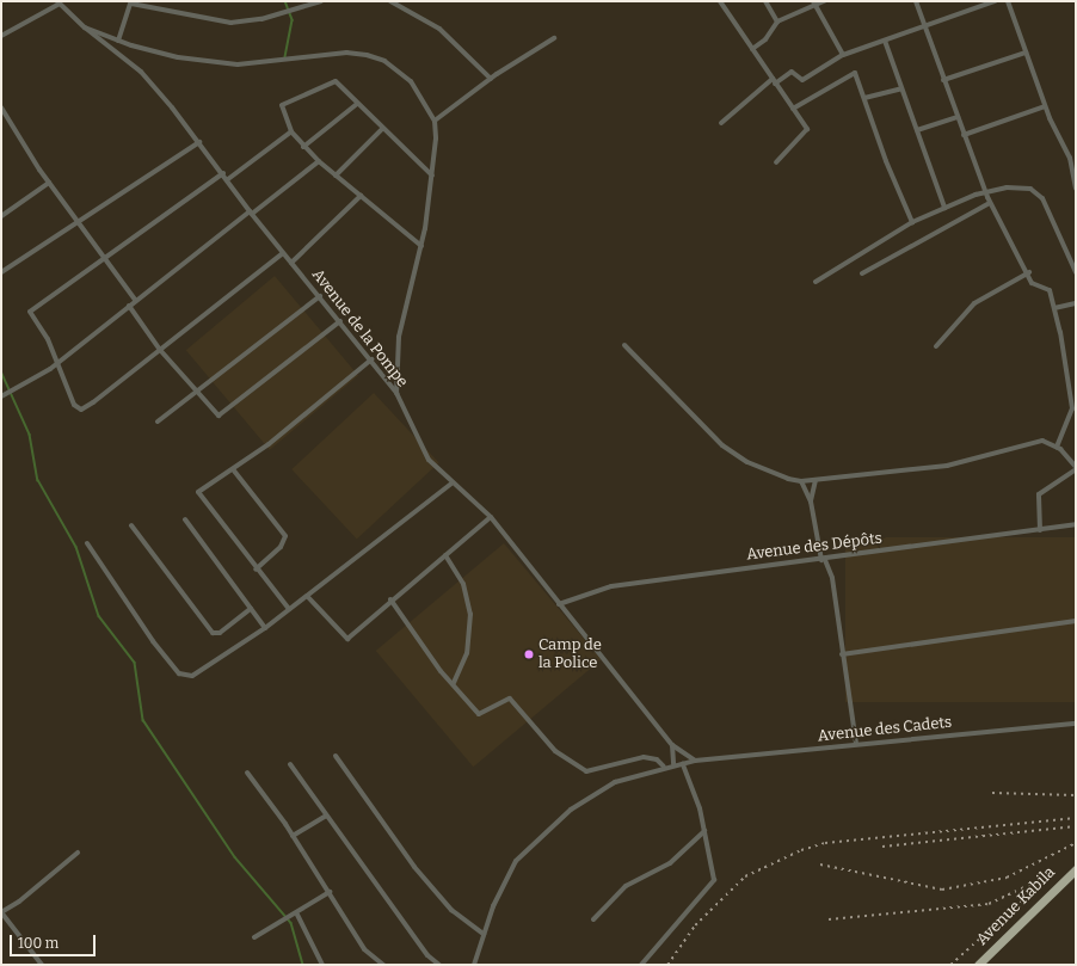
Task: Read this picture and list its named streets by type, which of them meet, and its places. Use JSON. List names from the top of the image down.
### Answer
{
  "streets": {
    "highway": ["Avenue Kabila"],
    "street": ["Avenue de la Pompe", "Avenue des Dépôts", "Avenue des Cadets"]
  },
  "crossings": [
    ["Avenue de la Pompe", "Avenue des Dépôts"],
    ["Avenue de la Pompe", "Avenue des Cadets"]
  ],
  "places": ["Camp de la Police"],
  "scale_bar": "100 m"
}
